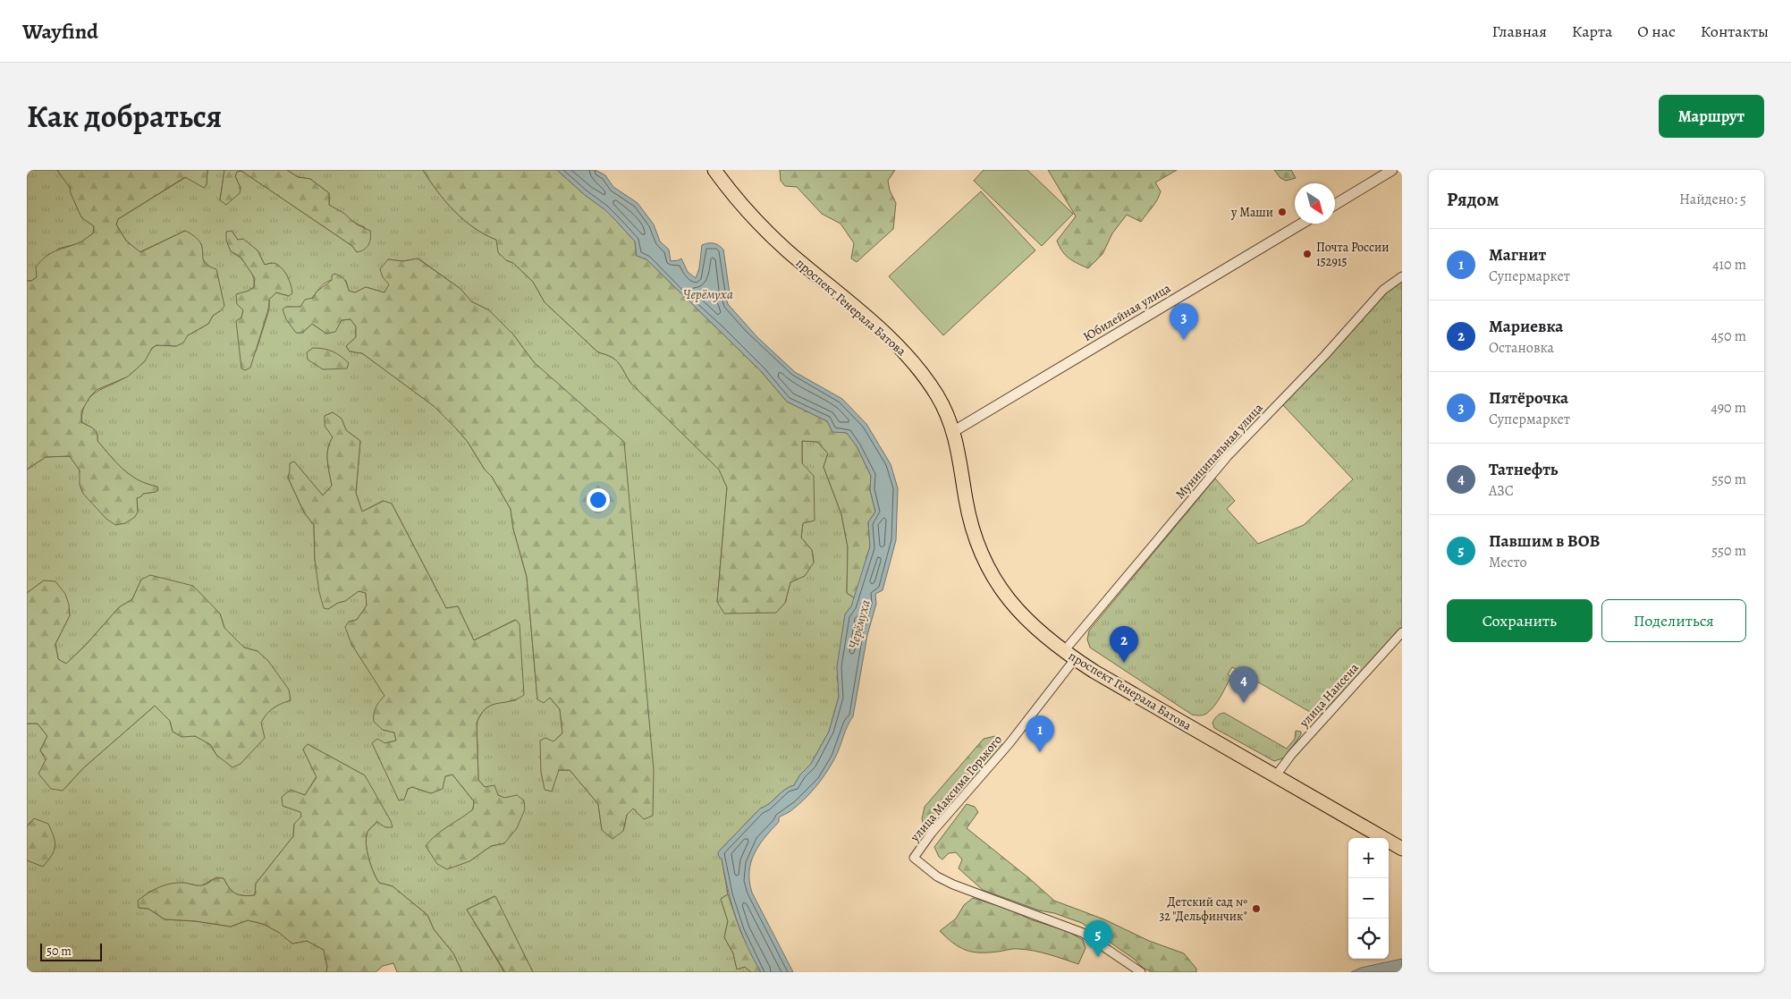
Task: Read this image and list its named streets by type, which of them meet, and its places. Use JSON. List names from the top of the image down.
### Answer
{
  "streets": {
    "main road": ["проспект Генерала Батова"],
    "street": [
      "Юбилейная улица",
      "Муниципальная улица",
      "улица Нансена",
      "улица Максима Горького"
    ]
  },
  "crossings": [
    ["проспект Генерала Батова", "Юбилейная улица"],
    ["проспект Генерала Батова", "Муниципальная улица"],
    ["проспект Генерала Батова", "улица Нансена"],
    ["проспект Генерала Батова", "улица Максима Горького"],
    ["Муниципальная улица", "улица Максима Горького"]
  ],
  "water": ["Черёмуха"],
  "places": ["у Маши", "Почта России 152915", "Детский сад № 32 \"Дельфинчик\""],
  "scale_bar": "50 m",
  "north": "bottom right",
  "page": {
    "header": "Wayfind",
    "nav": [
      "Главная",
      "Карта",
      "О нас",
      "Контакты"
    ],
    "title": "Как добраться",
    "buttons": [
      "Маршрут",
      ["Сохранить", "Поделиться"]
    ],
    "heading": ["Рядом", "Найдено: 5"],
    "list": [
      {
        "mark": "1",
        "name": "Магнит",
        "note": "Супермаркет",
        "value": "410 m"
      },
      {
        "mark": "2",
        "name": "Мариевка",
        "note": "Остановка",
        "value": "450 m"
      },
      {
        "mark": "3",
        "name": "Пятёрочка",
        "note": "Супермаркет",
        "value": "490 m"
      },
      {
        "mark": "4",
        "name": "Татнефть",
        "note": "АЗС",
        "value": "550 m"
      },
      {
        "mark": "5",
        "name": "Павшим в ВОВ",
        "note": "Место",
        "value": "550 m"
      }
    ],
    "pins": [
      "3",
      "2",
      "4",
      "1",
      "5"
    ],
    "map_buttons": ["+", "−"],
    "scale": "50 m"
  }
}
